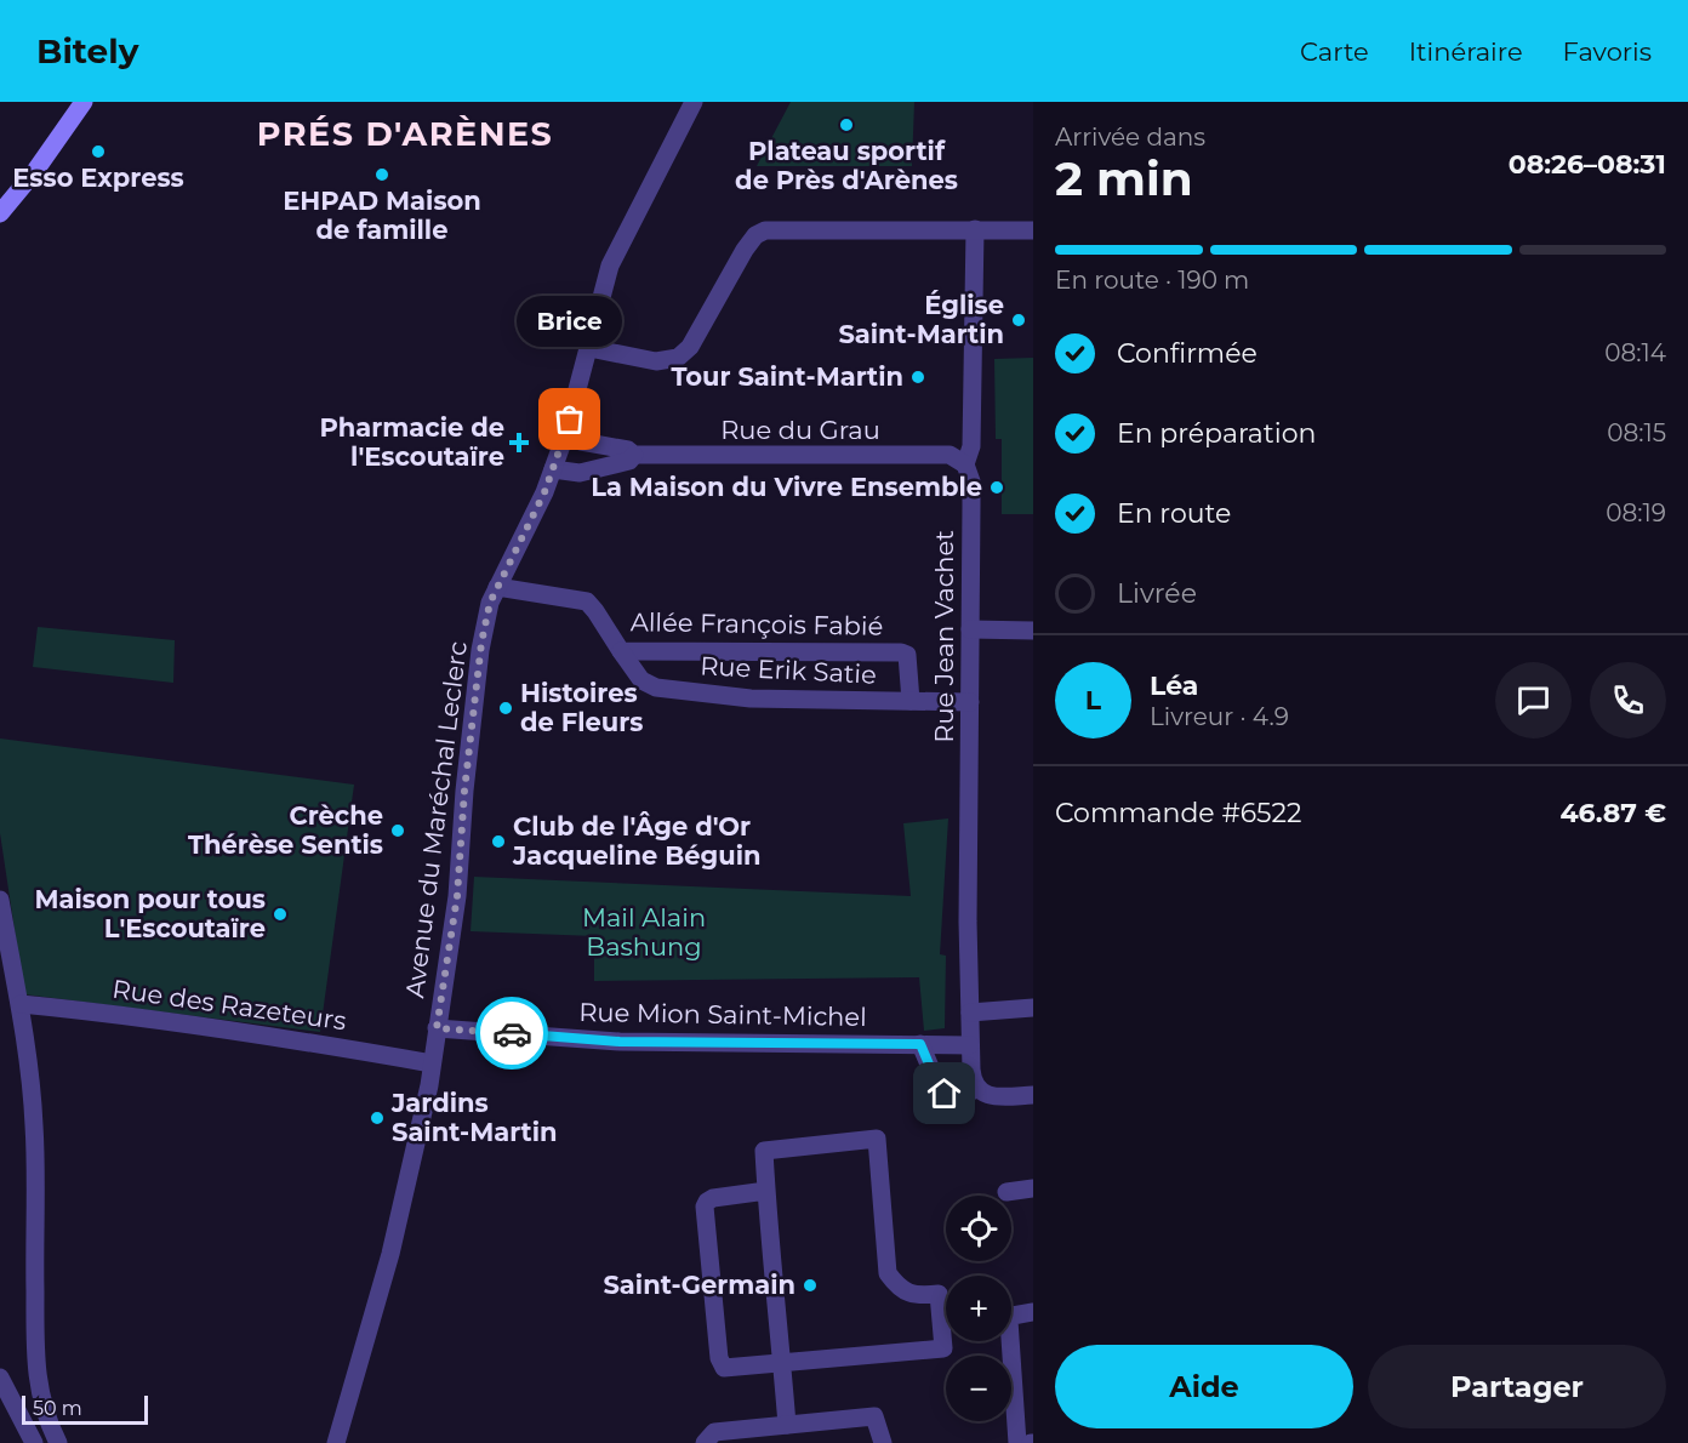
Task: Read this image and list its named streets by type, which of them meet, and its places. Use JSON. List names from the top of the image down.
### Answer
{
  "streets": {
    "street": [
      "Rue du Grau",
      "Allée François Fabié",
      "Rue Jean Vachet",
      "Rue Erik Satie",
      "Avenue du Maréchal Leclerc",
      "Rue des Razeteurs",
      "Rue Mion Saint-Michel"
    ]
  },
  "crossings": [
    ["Rue du Grau", "Rue Jean Vachet"],
    ["Rue du Grau", "Avenue du Maréchal Leclerc"],
    ["Allée François Fabié", "Rue Erik Satie"],
    ["Allée François Fabié", "Avenue du Maréchal Leclerc"],
    ["Rue Jean Vachet", "Rue Erik Satie"],
    ["Rue Jean Vachet", "Rue Mion Saint-Michel"],
    ["Avenue du Maréchal Leclerc", "Rue des Razeteurs"],
    ["Avenue du Maréchal Leclerc", "Rue Mion Saint-Michel"]
  ],
  "districts": ["PRÉS D'ARÈNES"],
  "parks": ["Mail Alain Bashung"],
  "places": {
    "other": [
      "Plateau sportif de Près d'Arènes",
      "Esso Express",
      "EHPAD Maison de famille",
      "Église Saint-Martin",
      "Tour Saint-Martin",
      "Brice",
      "La Maison du Vivre Ensemble",
      "Histoires de Fleurs",
      "Crèche Thérèse Sentis",
      "Club de l'Âge d'Or Jacqueline Béguin",
      "Maison pour tous L'Escoutaïre",
      "Jardins Saint-Martin",
      "Saint-Germain"
    ],
    "health": ["Pharmacie de l'Escoutaïre"]
  },
  "scale_bar": "50 m",
  "page": {
    "header": "Bitely",
    "nav": ["Carte", "Itinéraire", "Favoris"],
    "heading": ["2 min", "Arrivée dans", "08:26–08:31"],
    "panel": [
      "Léa",
      "Livreur · 4.9",
      "Commande #6522",
      "46.87 €"
    ],
    "bar": "En route · 190 m",
    "bubble": "Brice",
    "list": [
      ["Confirmée", "08:14"],
      ["En préparation", "08:15"],
      ["En route", "08:19"],
      "Livrée"
    ],
    "round": "L",
    "map_buttons": ["+", "−"],
    "buttons": ["Aide", "Partager"],
    "scale": "50 m"
  }
}
